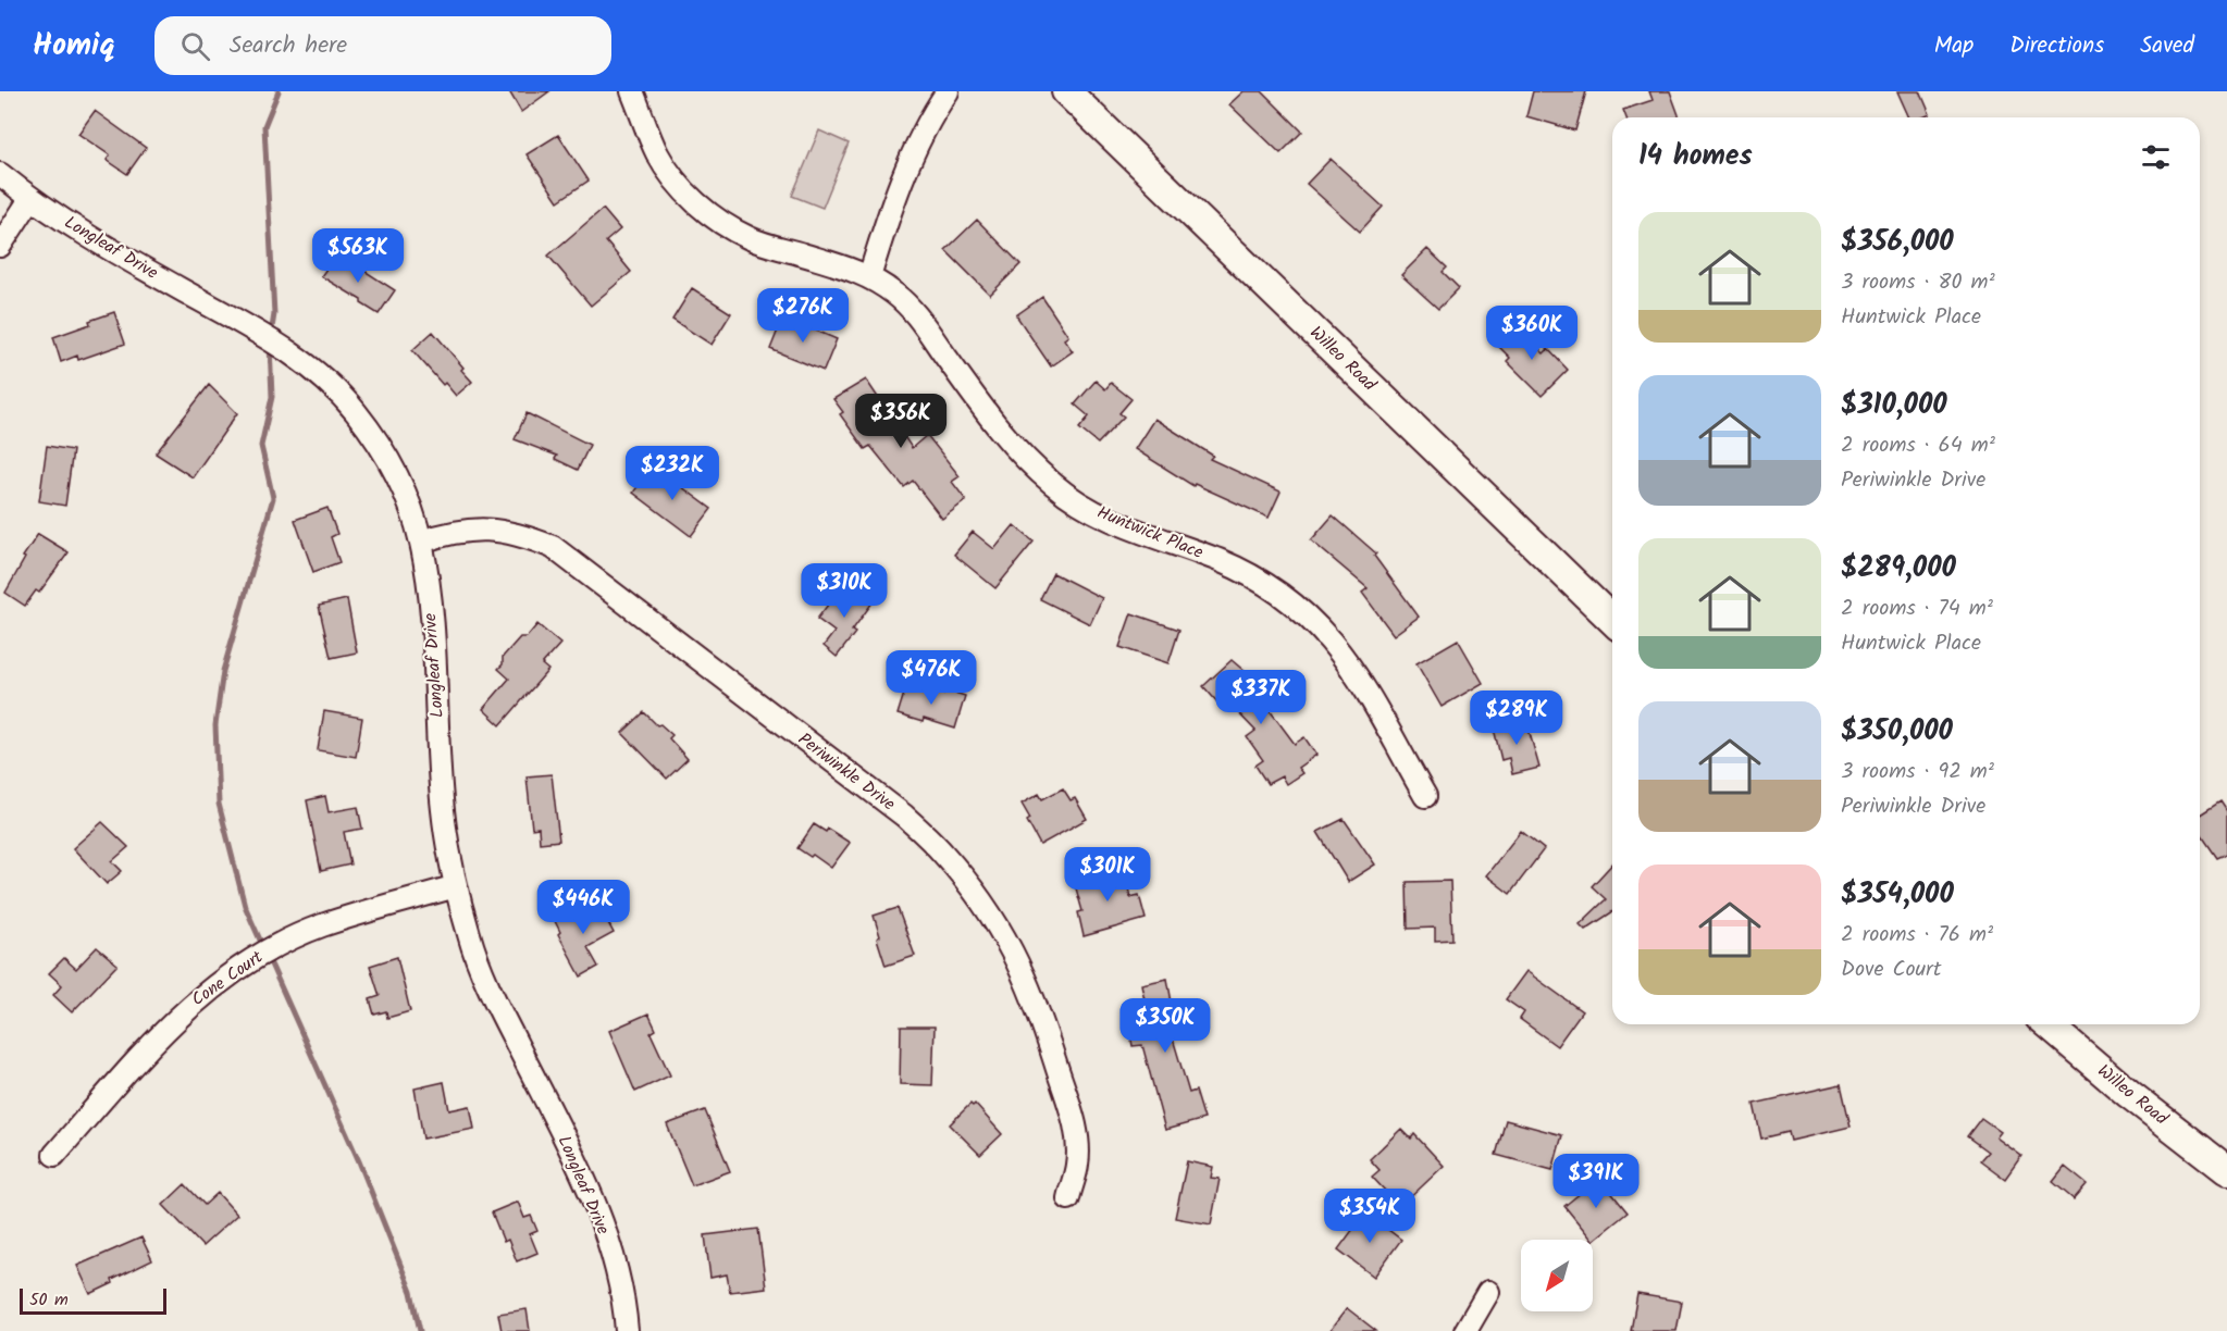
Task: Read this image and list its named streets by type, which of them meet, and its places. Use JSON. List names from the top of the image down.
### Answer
{
  "streets": {
    "street": [
      "Longleaf Drive",
      "Willeo Road",
      "Huntwick Place",
      "Periwinkle Drive",
      "Cone Court"
    ]
  },
  "crossings": [
    ["Longleaf Drive", "Periwinkle Drive"],
    ["Longleaf Drive", "Cone Court"]
  ],
  "scale_bar": "50 m",
  "north": "bottom left",
  "page": {
    "header": "Homiq",
    "search": "Search here",
    "nav": ["Map", "Directions", "Saved"],
    "heading": "14 homes",
    "list": [
      {
        "name": "$356,000",
        "note": "3 rooms · 80 m² · Huntwick Place"
      },
      {
        "name": "$310,000",
        "note": "2 rooms · 64 m² · Periwinkle Drive"
      },
      {
        "name": "$289,000",
        "note": "2 rooms · 74 m² · Huntwick Place"
      },
      {
        "name": "$350,000",
        "note": "3 rooms · 92 m² · Periwinkle Drive"
      },
      {
        "name": "$354,000",
        "note": "2 rooms · 76 m² · Dove Court"
      }
    ],
    "price": [
      "$563K",
      "$276K",
      "$360K",
      "$356K",
      "$232K",
      "$310K",
      "$476K",
      "$337K",
      "$289K",
      "$301K",
      "$446K",
      "$350K",
      "$391K",
      "$354K"
    ],
    "scale": "50 m"
  }
}
